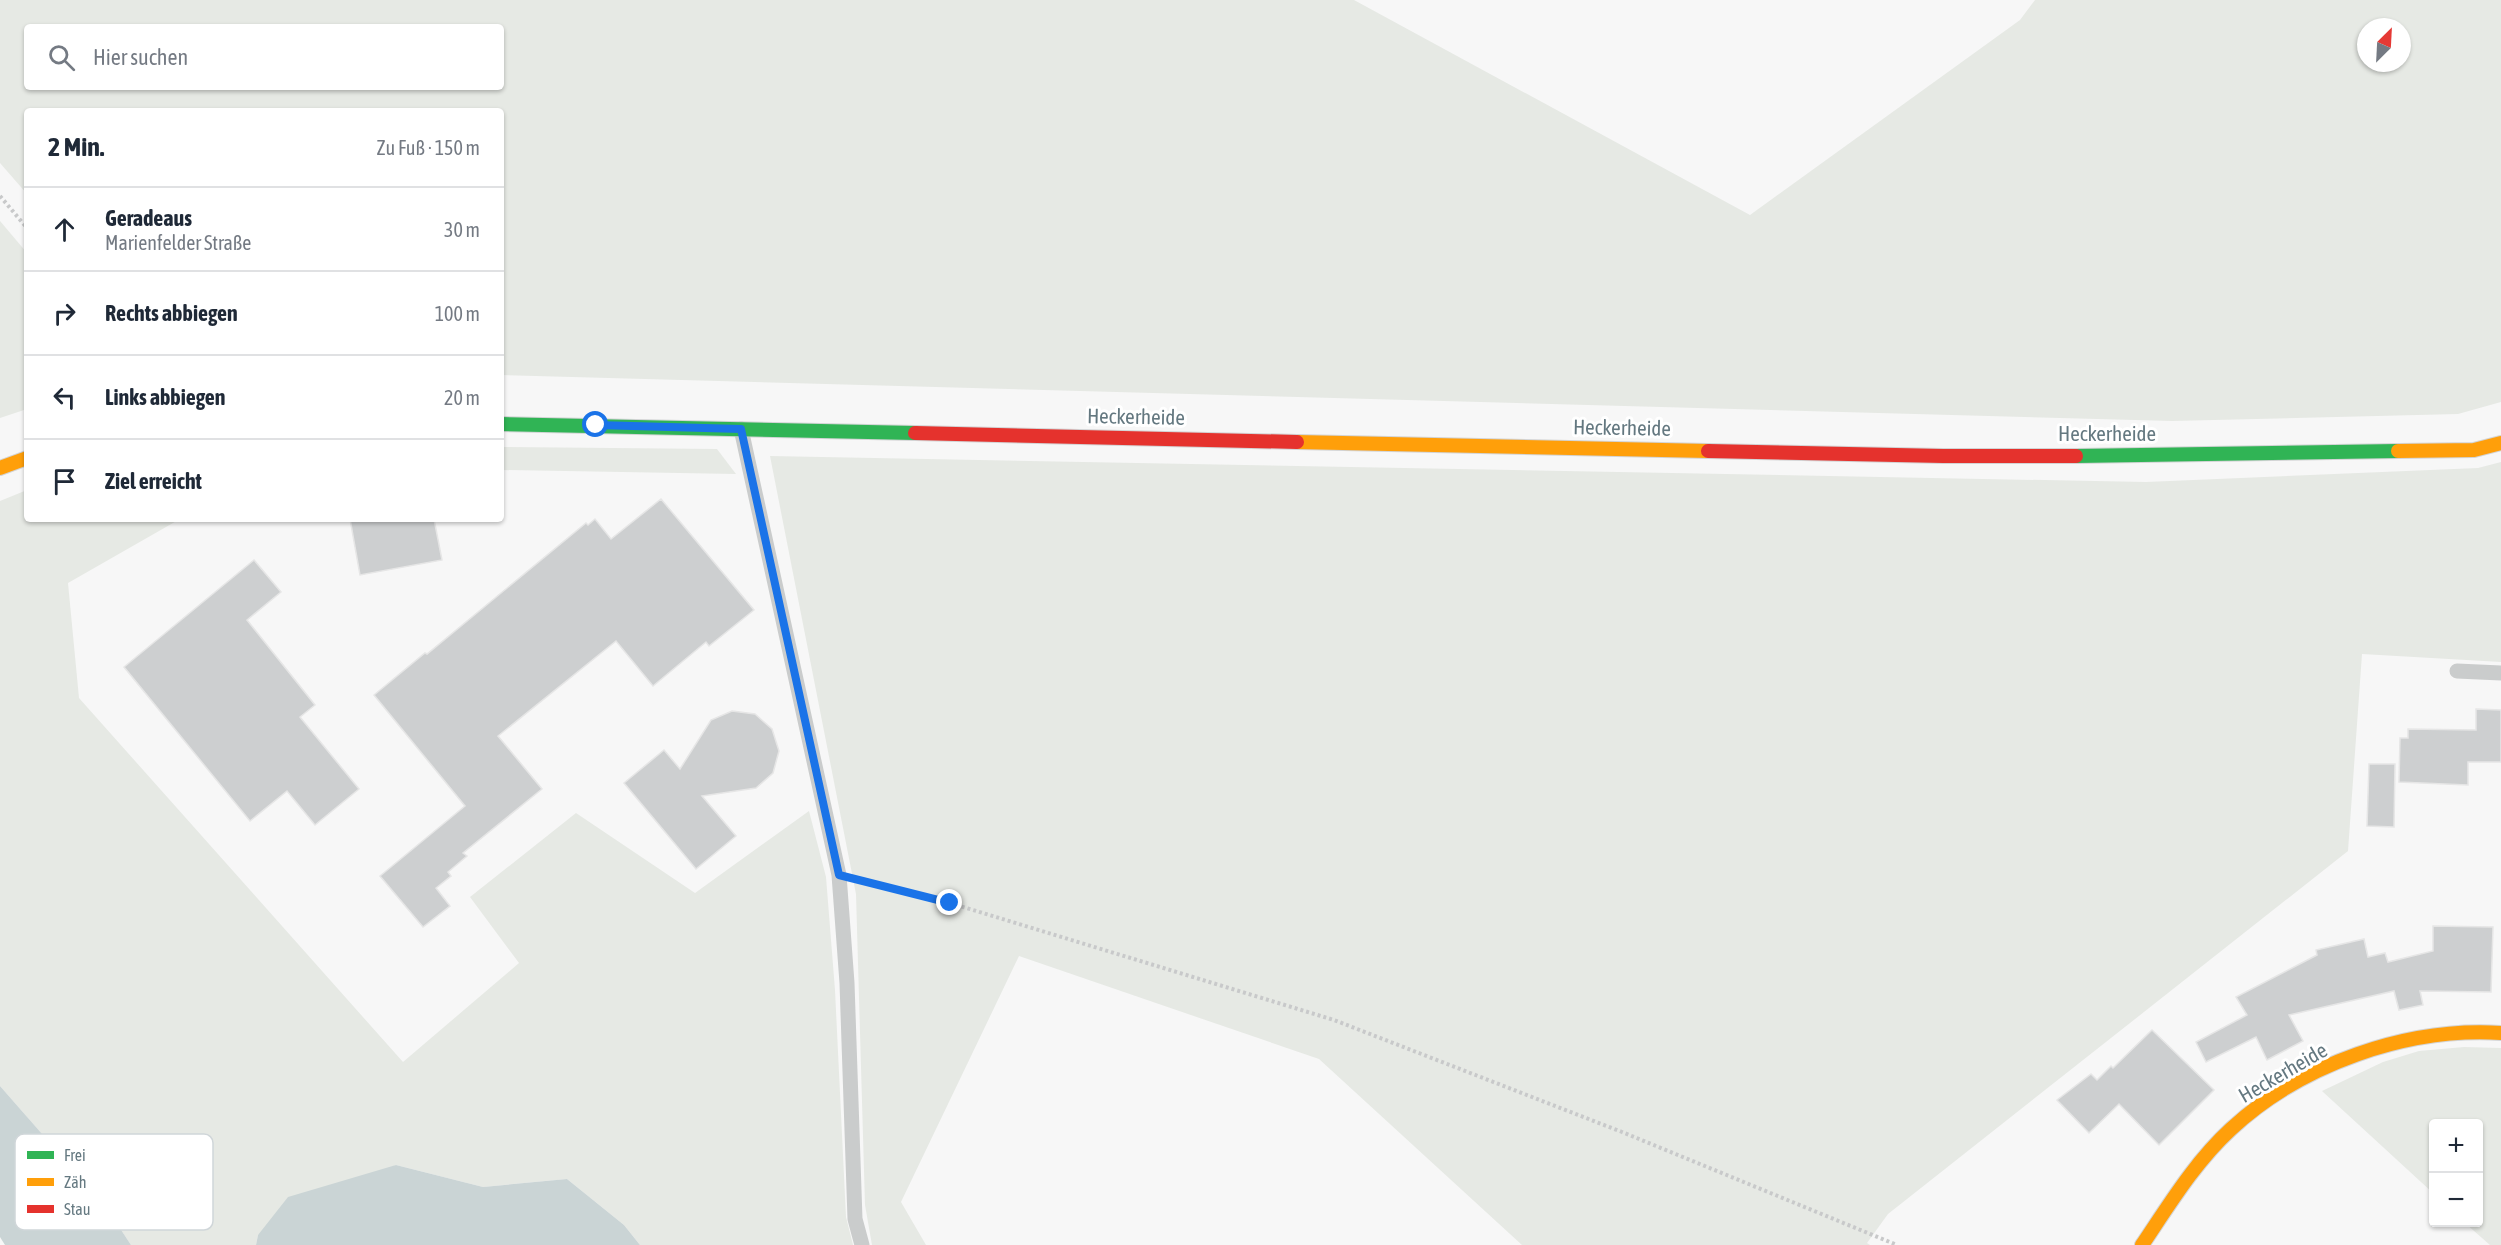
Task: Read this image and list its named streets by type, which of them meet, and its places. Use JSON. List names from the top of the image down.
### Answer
{
  "streets": {
    "main road": ["Heckerheide"]
  },
  "legend": ["Frei", "Zäh", "Stau"],
  "north": "top right",
  "page": {
    "search": "Hier suchen",
    "heading": ["2 Min.", "Zu Fuß · 150 m"],
    "list": [
      ["Geradeaus", "Marienfelder Straße", "30 m"],
      ["Rechts abbiegen", "100 m"],
      ["Links abbiegen", "20 m"],
      "Ziel erreicht"
    ],
    "map_buttons": ["+", "−"]
  }
}
